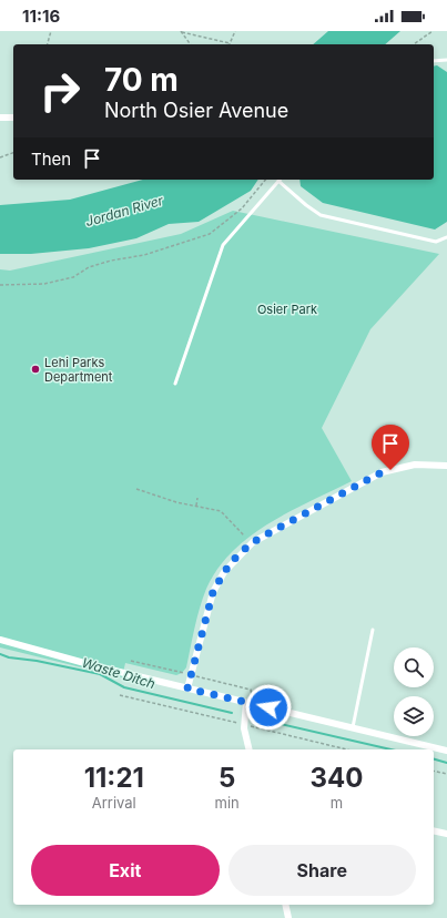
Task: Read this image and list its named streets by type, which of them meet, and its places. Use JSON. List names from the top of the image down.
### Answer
{
  "water": ["Jordan River", "Waste Ditch"],
  "parks": ["Osier Park"],
  "places": ["Lehi Parks Department"],
  "page": {
    "status": "11:16",
    "turn": ["70 m", "North Osier Avenue"],
    "then": "Then",
    "eta": [
      "11:21",
      "Arrival",
      "5",
      "min",
      "340",
      "m"
    ],
    "buttons": ["Exit", "Share"]
  }
}
